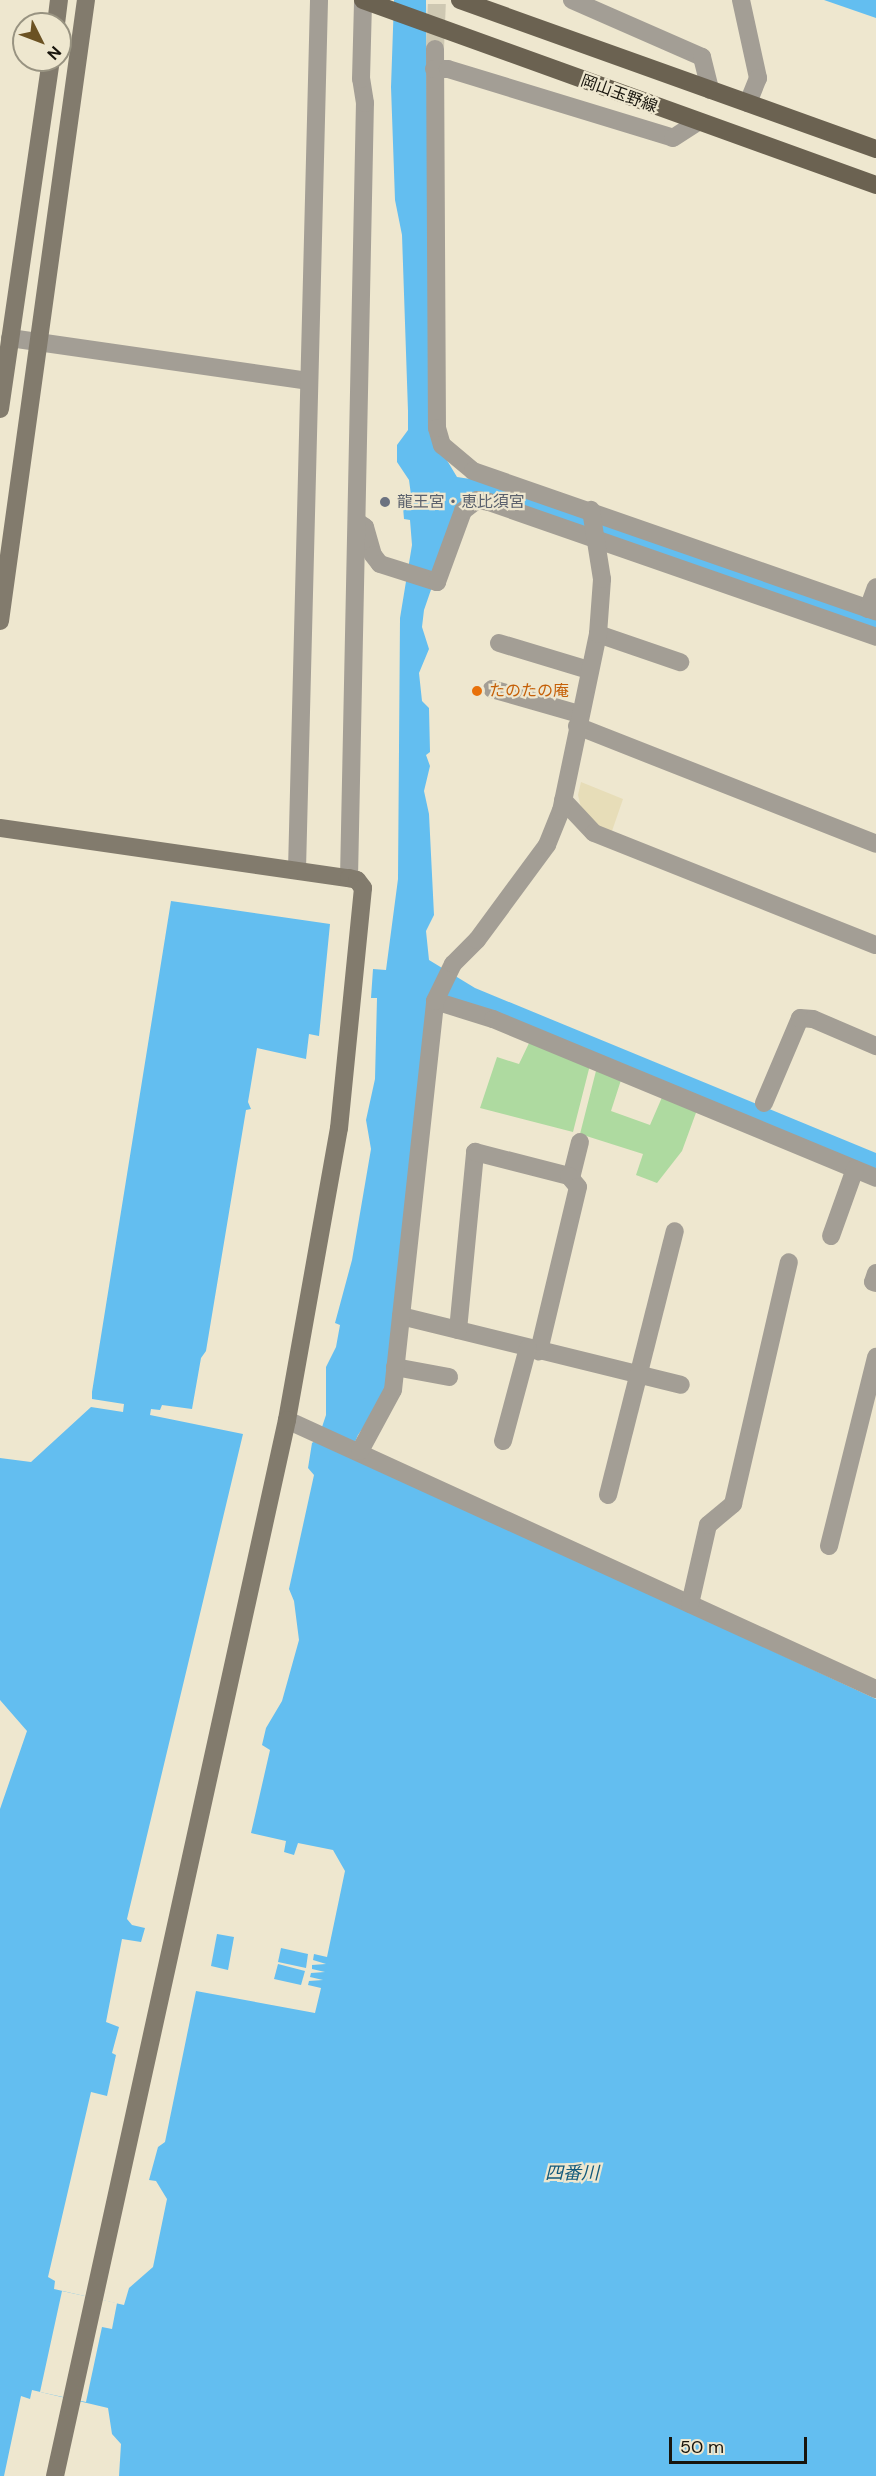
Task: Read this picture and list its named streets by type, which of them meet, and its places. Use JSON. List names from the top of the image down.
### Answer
{
  "streets": {
    "main road": ["岡山玉野線"]
  },
  "water": ["四番川"],
  "places": ["龍王宮・恵比須宮", "たのたの庵"],
  "scale_bar": "50 m",
  "north": "bottom right"
}
